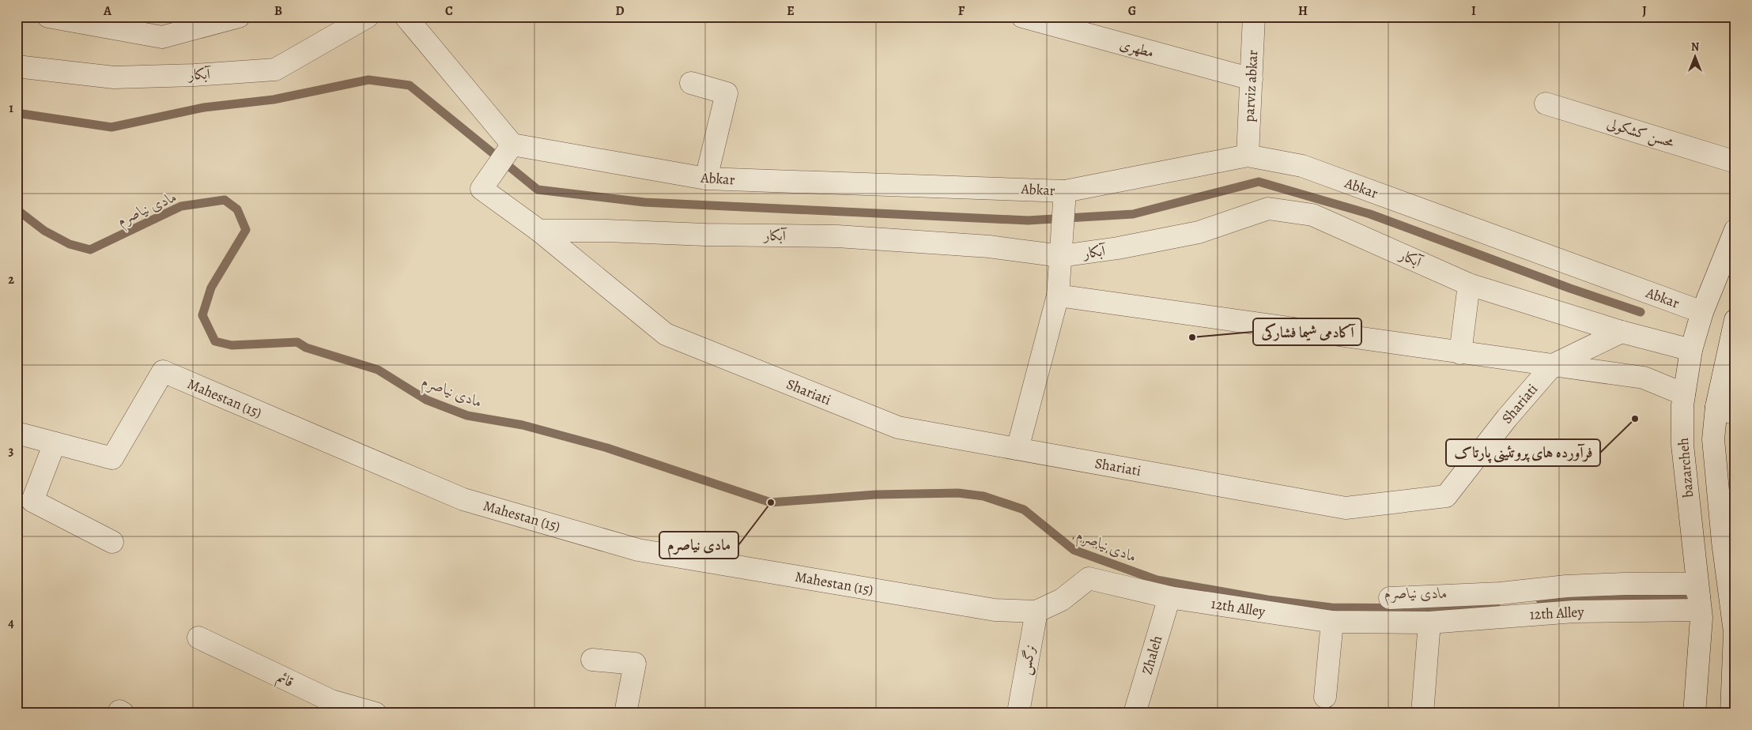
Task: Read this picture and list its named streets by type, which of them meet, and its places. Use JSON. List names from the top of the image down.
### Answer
{
  "streets": {
    "street": [
      "مطهری",
      "آبکار",
      "parviz abkar",
      "محسن کشکولی",
      "Abkar",
      "Shariati",
      "Mahestan (15)",
      "bazarcheh",
      "12th Alley",
      "Zhaleh",
      "نرگس",
      "قائم"
    ]
  },
  "crossings": [
    ["مطهری", "parviz abkar"],
    ["آبکار", "Shariati"],
    ["آبکار", "bazarcheh"],
    ["parviz abkar", "Abkar"],
    ["Abkar", "bazarcheh"],
    ["Mahestan (15)", "12th Alley"],
    ["Mahestan (15)", "نرگس"],
    ["bazarcheh", "12th Alley"],
    ["12th Alley", "Zhaleh"]
  ],
  "water": ["مادی نیاصرم"],
  "places": ["آکادمی شیما فشارکی", "فرآورده های پروتئینی پارتاک", "مادی نیاصرم"],
  "north": "top",
  "grid": {
    "columns": [
      "A",
      "B",
      "C",
      "D",
      "E",
      "F",
      "G",
      "H",
      "I",
      "J"
    ],
    "rows": [
      "1",
      "2",
      "3",
      "4"
    ]
  }
}
